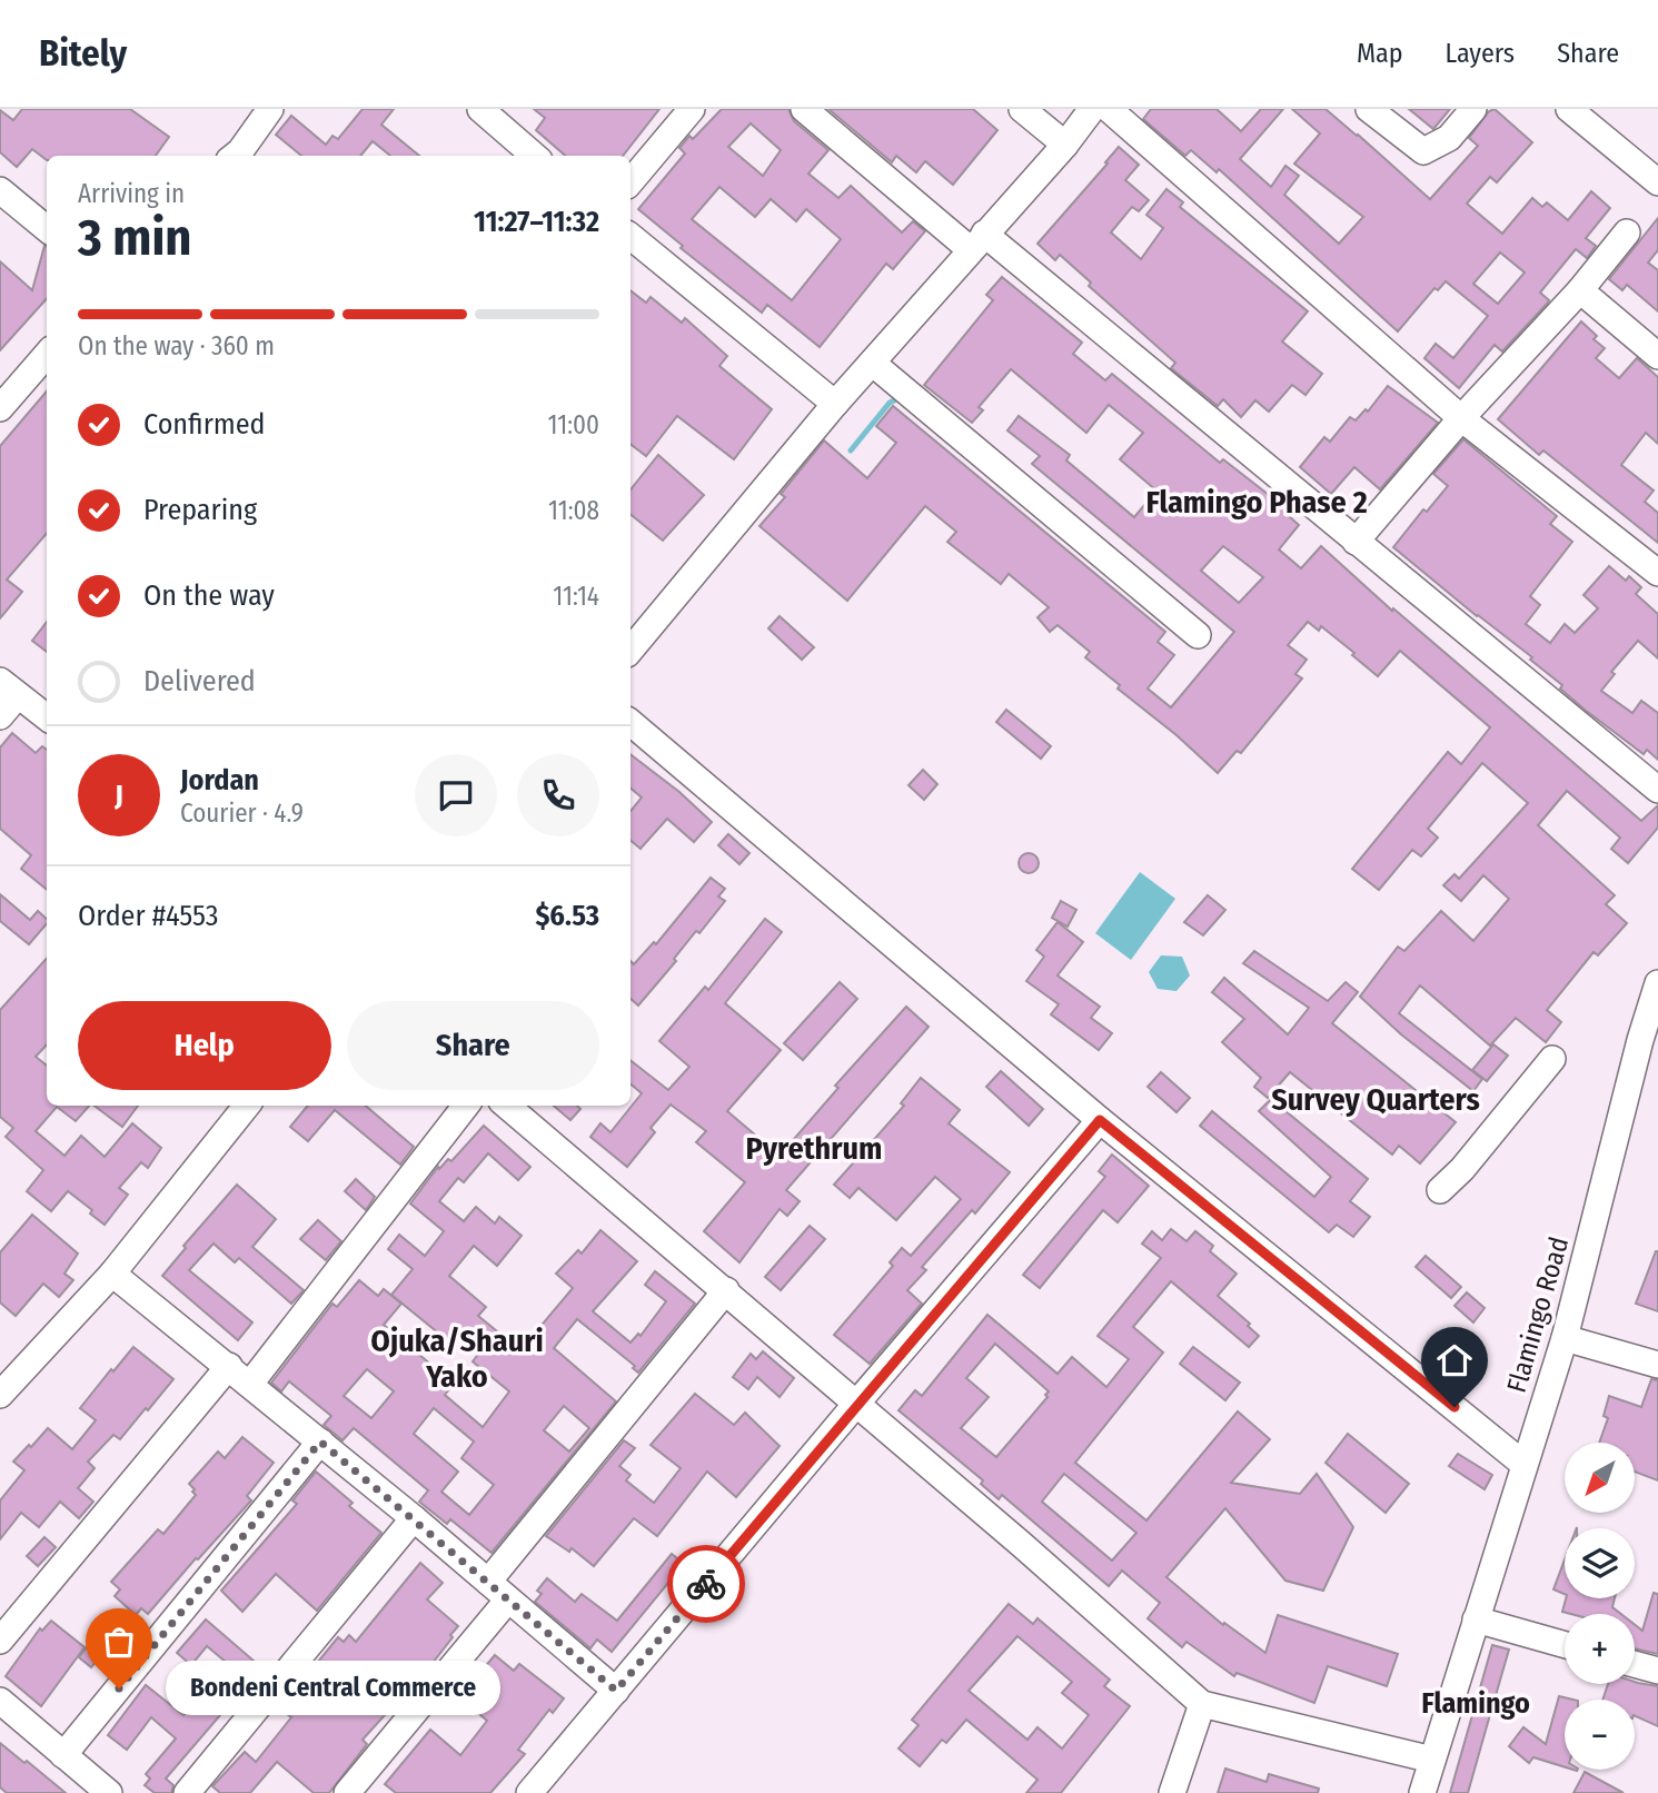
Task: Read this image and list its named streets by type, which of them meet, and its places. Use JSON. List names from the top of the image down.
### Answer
{
  "streets": {
    "street": ["Flamingo Road"]
  },
  "districts": [
    "Flamingo Phase 2",
    "Survey Quarters",
    "Pyrethrum",
    "Ojuka/Shauri Yako",
    "Flamingo"
  ],
  "places": ["Bondeni Central Commerce"],
  "north": "bottom left",
  "page": {
    "header": "Bitely",
    "nav": ["Map", "Layers", "Share"],
    "heading": ["3 min", "Arriving in", "11:27–11:32"],
    "panel": [
      "Jordan",
      "Courier · 4.9",
      "Order #4553",
      "$6.53"
    ],
    "bar": "On the way · 360 m",
    "list": [
      ["Confirmed", "11:00"],
      ["Preparing", "11:08"],
      ["On the way", "11:14"],
      "Delivered"
    ],
    "round": "J",
    "buttons": ["Help", "Share"],
    "map_buttons": ["+", "−"],
    "bubble": "Bondeni Central Commerce"
  }
}
